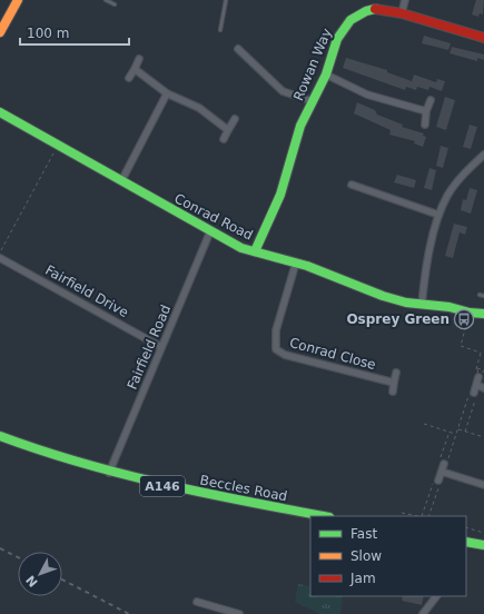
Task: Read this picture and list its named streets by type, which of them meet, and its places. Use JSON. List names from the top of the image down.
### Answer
{
  "streets": {
    "main road": [
      "Rowan Way",
      "Conrad Road",
      "A146",
      "Beccles Road"
    ],
    "street": ["Fairfield Drive", "Fairfield Road", "Conrad Close"]
  },
  "crossings": [
    ["Rowan Way", "Conrad Road"],
    ["Conrad Road", "Fairfield Road"],
    ["Conrad Road", "Conrad Close"],
    ["Fairfield Drive", "Fairfield Road"],
    ["Fairfield Road", "Beccles Road"]
  ],
  "places": {
    "bus stop": ["Osprey Green"]
  },
  "legend": ["Fast", "Slow", "Jam"],
  "scale_bar": "100 m",
  "north": "bottom left"
}
